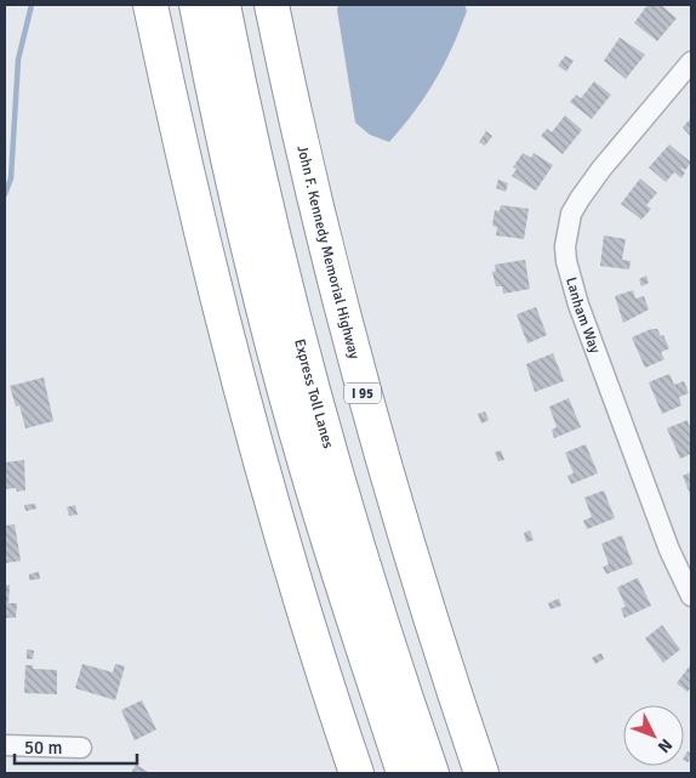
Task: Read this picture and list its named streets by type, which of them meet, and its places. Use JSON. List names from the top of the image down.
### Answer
{
  "streets": {
    "highway": ["John F. Kennedy Memorial Highway", "Express Toll Lanes", "I 95"],
    "street": ["Lanham Way"]
  },
  "scale_bar": "50 m",
  "north": "bottom right"
}
